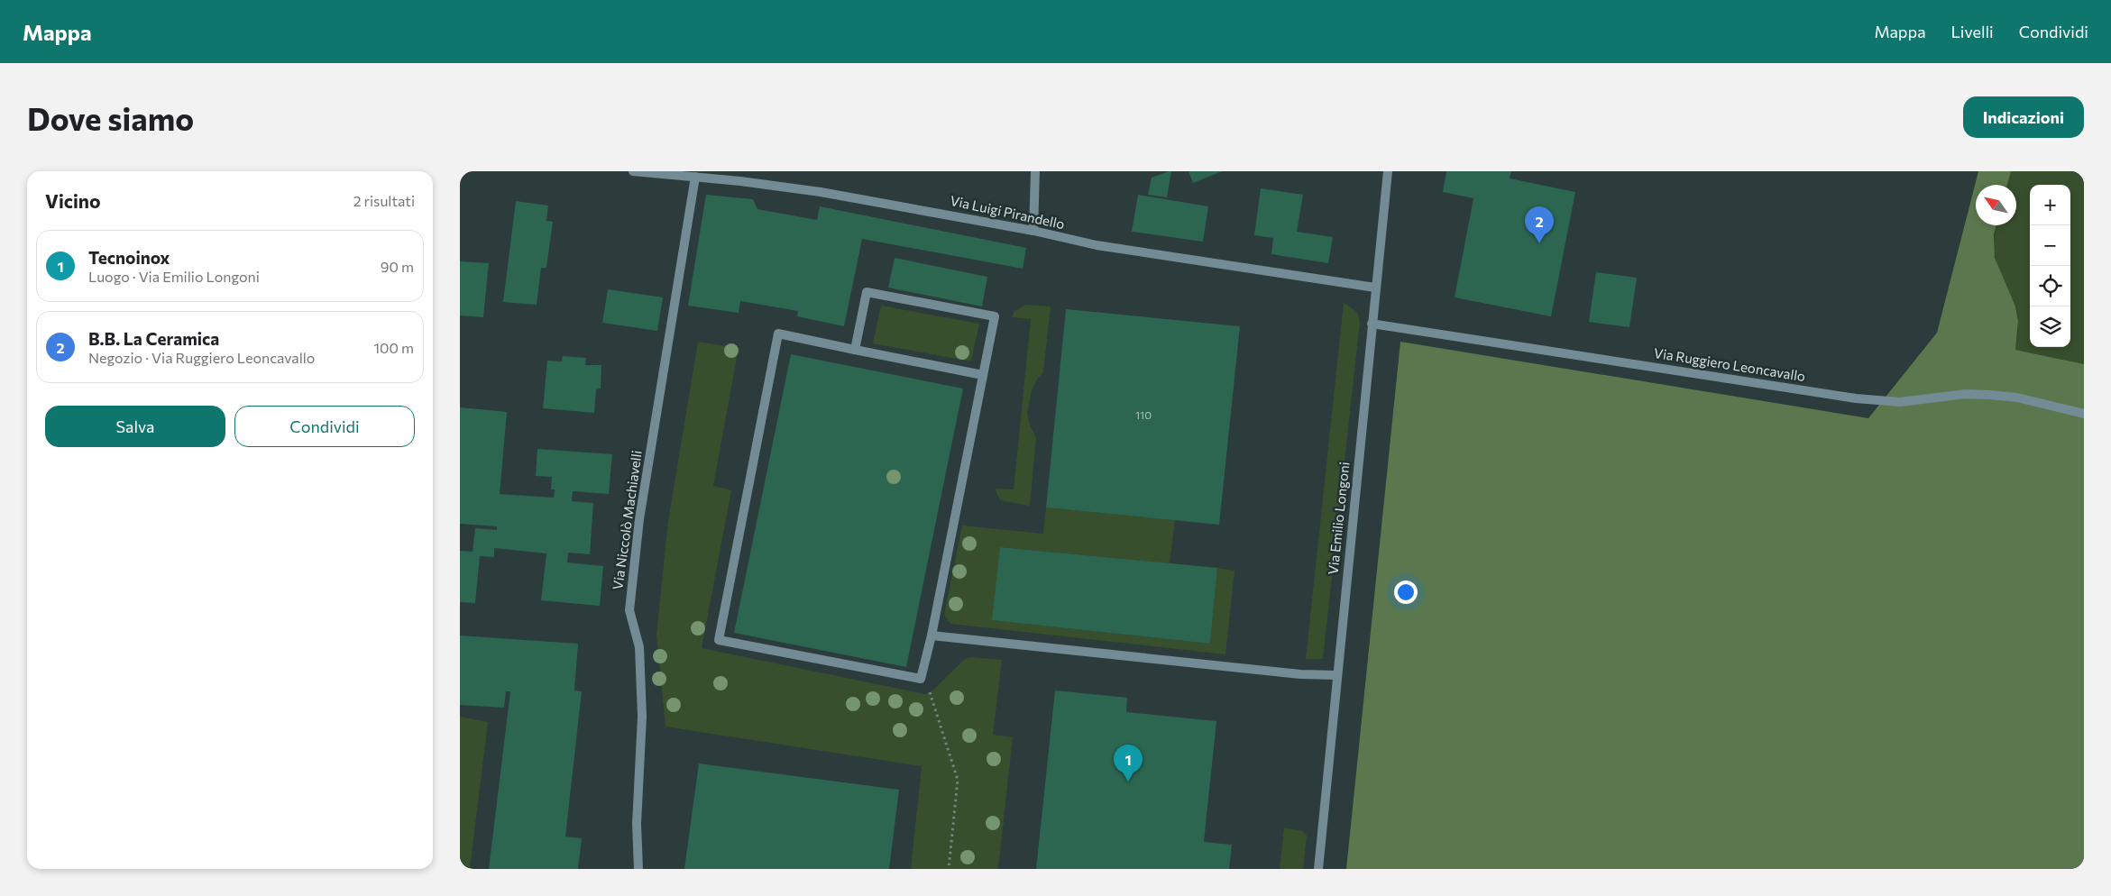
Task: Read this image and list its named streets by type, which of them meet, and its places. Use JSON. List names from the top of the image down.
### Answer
{
  "streets": {
    "street": [
      "Via Luigi Pirandello",
      "Via Ruggiero Leoncavallo",
      "Via Emilio Longoni",
      "Via Niccolò Machiavelli"
    ]
  },
  "crossings": [
    ["Via Luigi Pirandello", "Via Emilio Longoni"],
    ["Via Luigi Pirandello", "Via Niccolò Machiavelli"],
    ["Via Ruggiero Leoncavallo", "Via Emilio Longoni"]
  ],
  "house_numbers": ["110"],
  "north": "top left",
  "page": {
    "header": "Mappa",
    "nav": ["Mappa", "Livelli", "Condividi"],
    "buttons": [
      "Indicazioni",
      ["Salva", "Condividi"]
    ],
    "title": "Dove siamo",
    "heading": ["Vicino", "2 risultati"],
    "map_buttons": ["+", "−"],
    "pins": ["2", "1"],
    "list": [
      {
        "mark": "1",
        "name": "Tecnoinox",
        "note": "Luogo · Via Emilio Longoni",
        "value": "90 m"
      },
      {
        "mark": "2",
        "name": "B.B. La Ceramica",
        "note": "Negozio · Via Ruggiero Leoncavallo",
        "value": "100 m"
      }
    ]
  }
}
